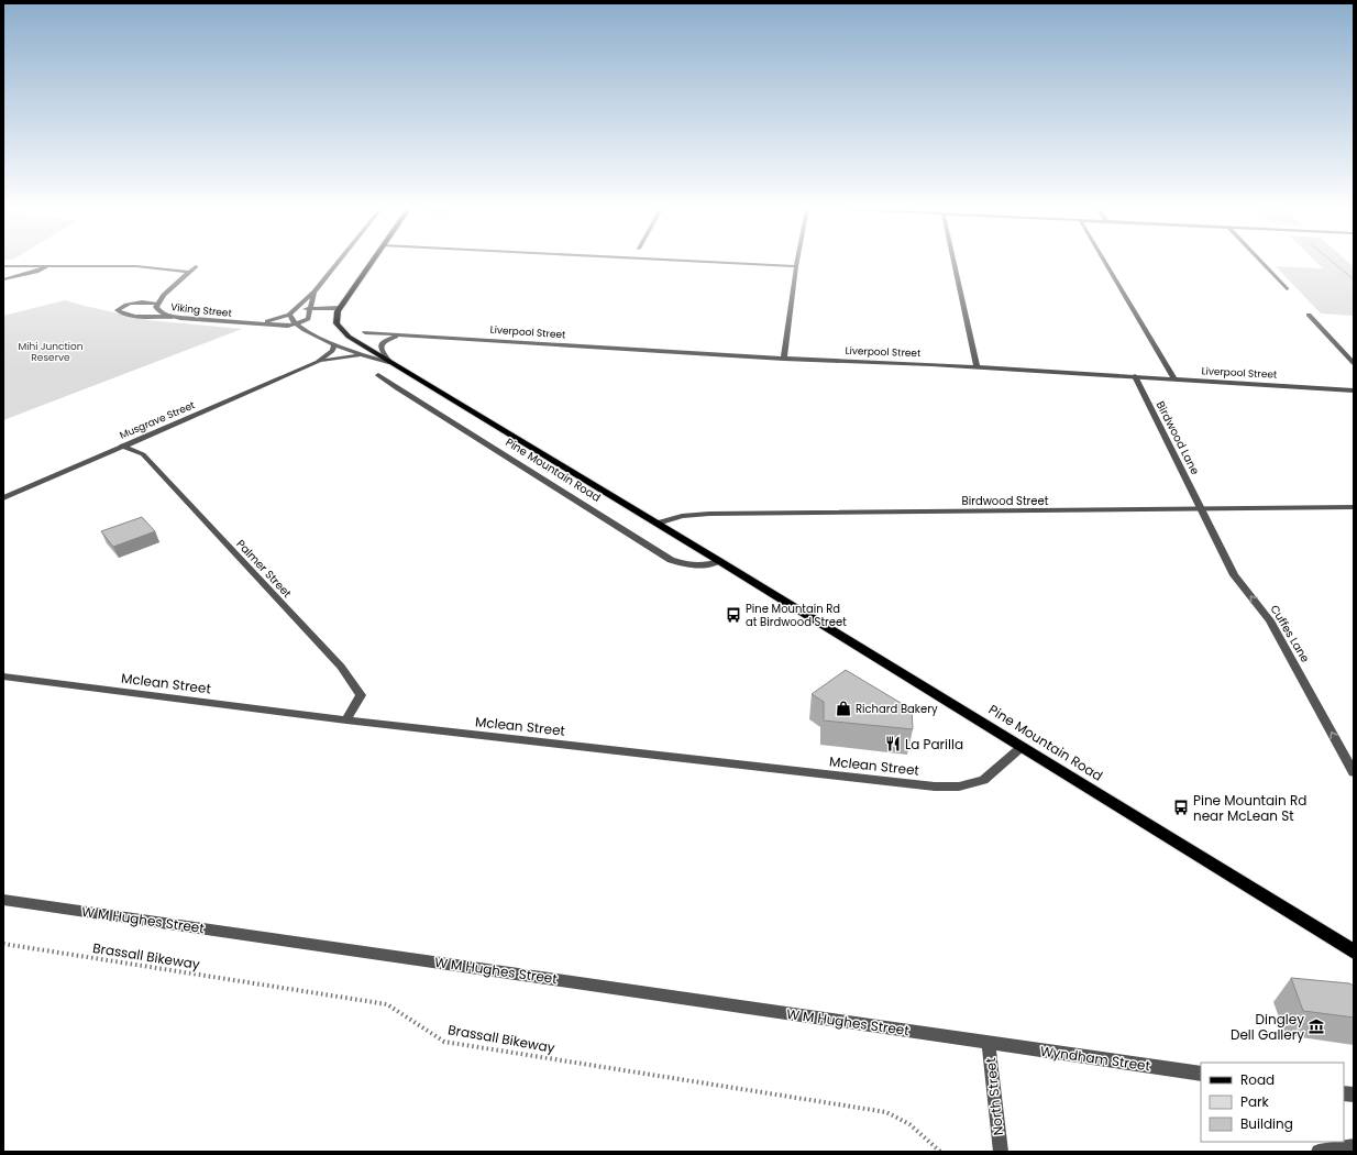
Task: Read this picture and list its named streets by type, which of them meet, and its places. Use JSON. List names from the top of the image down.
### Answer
{
  "streets": {
    "main road": ["Pine Mountain Road"],
    "street": [
      "Viking Street",
      "Liverpool Street",
      "Musgrave Street",
      "Birdwood Lane",
      "Birdwood Street",
      "Palmer Street",
      "Cuffes Lane",
      "Mclean Street",
      "W M Hughes Street",
      "Wyndham Street",
      "North Street"
    ],
    "path": ["Brassall Bikeway"]
  },
  "crossings": [
    ["Viking Street", "Pine Mountain Road"],
    ["Liverpool Street", "Birdwood Lane"],
    ["Liverpool Street", "Pine Mountain Road"],
    ["Musgrave Street", "Pine Mountain Road"],
    ["Musgrave Street", "Palmer Street"],
    ["Birdwood Lane", "Birdwood Street"],
    ["Birdwood Lane", "Cuffes Lane"],
    ["Pine Mountain Road", "Birdwood Street"],
    ["Pine Mountain Road", "Mclean Street"],
    ["Birdwood Street", "Cuffes Lane"],
    ["Palmer Street", "Mclean Street"],
    ["W M Hughes Street", "Wyndham Street"],
    ["W M Hughes Street", "North Street"],
    ["Wyndham Street", "North Street"]
  ],
  "one_way": ["Cuffes Lane"],
  "parks": ["Mihi Junction Reserve"],
  "places": {
    "bus stop": ["Pine Mountain Rd at Birdwood Street", "Pine Mountain Rd near McLean St"],
    "shop": ["Richard Bakery"],
    "restaurant": ["La Parilla"],
    "museum": ["Dingley Dell Gallery"]
  },
  "legend": ["Road", "Park", "Building"]
}
